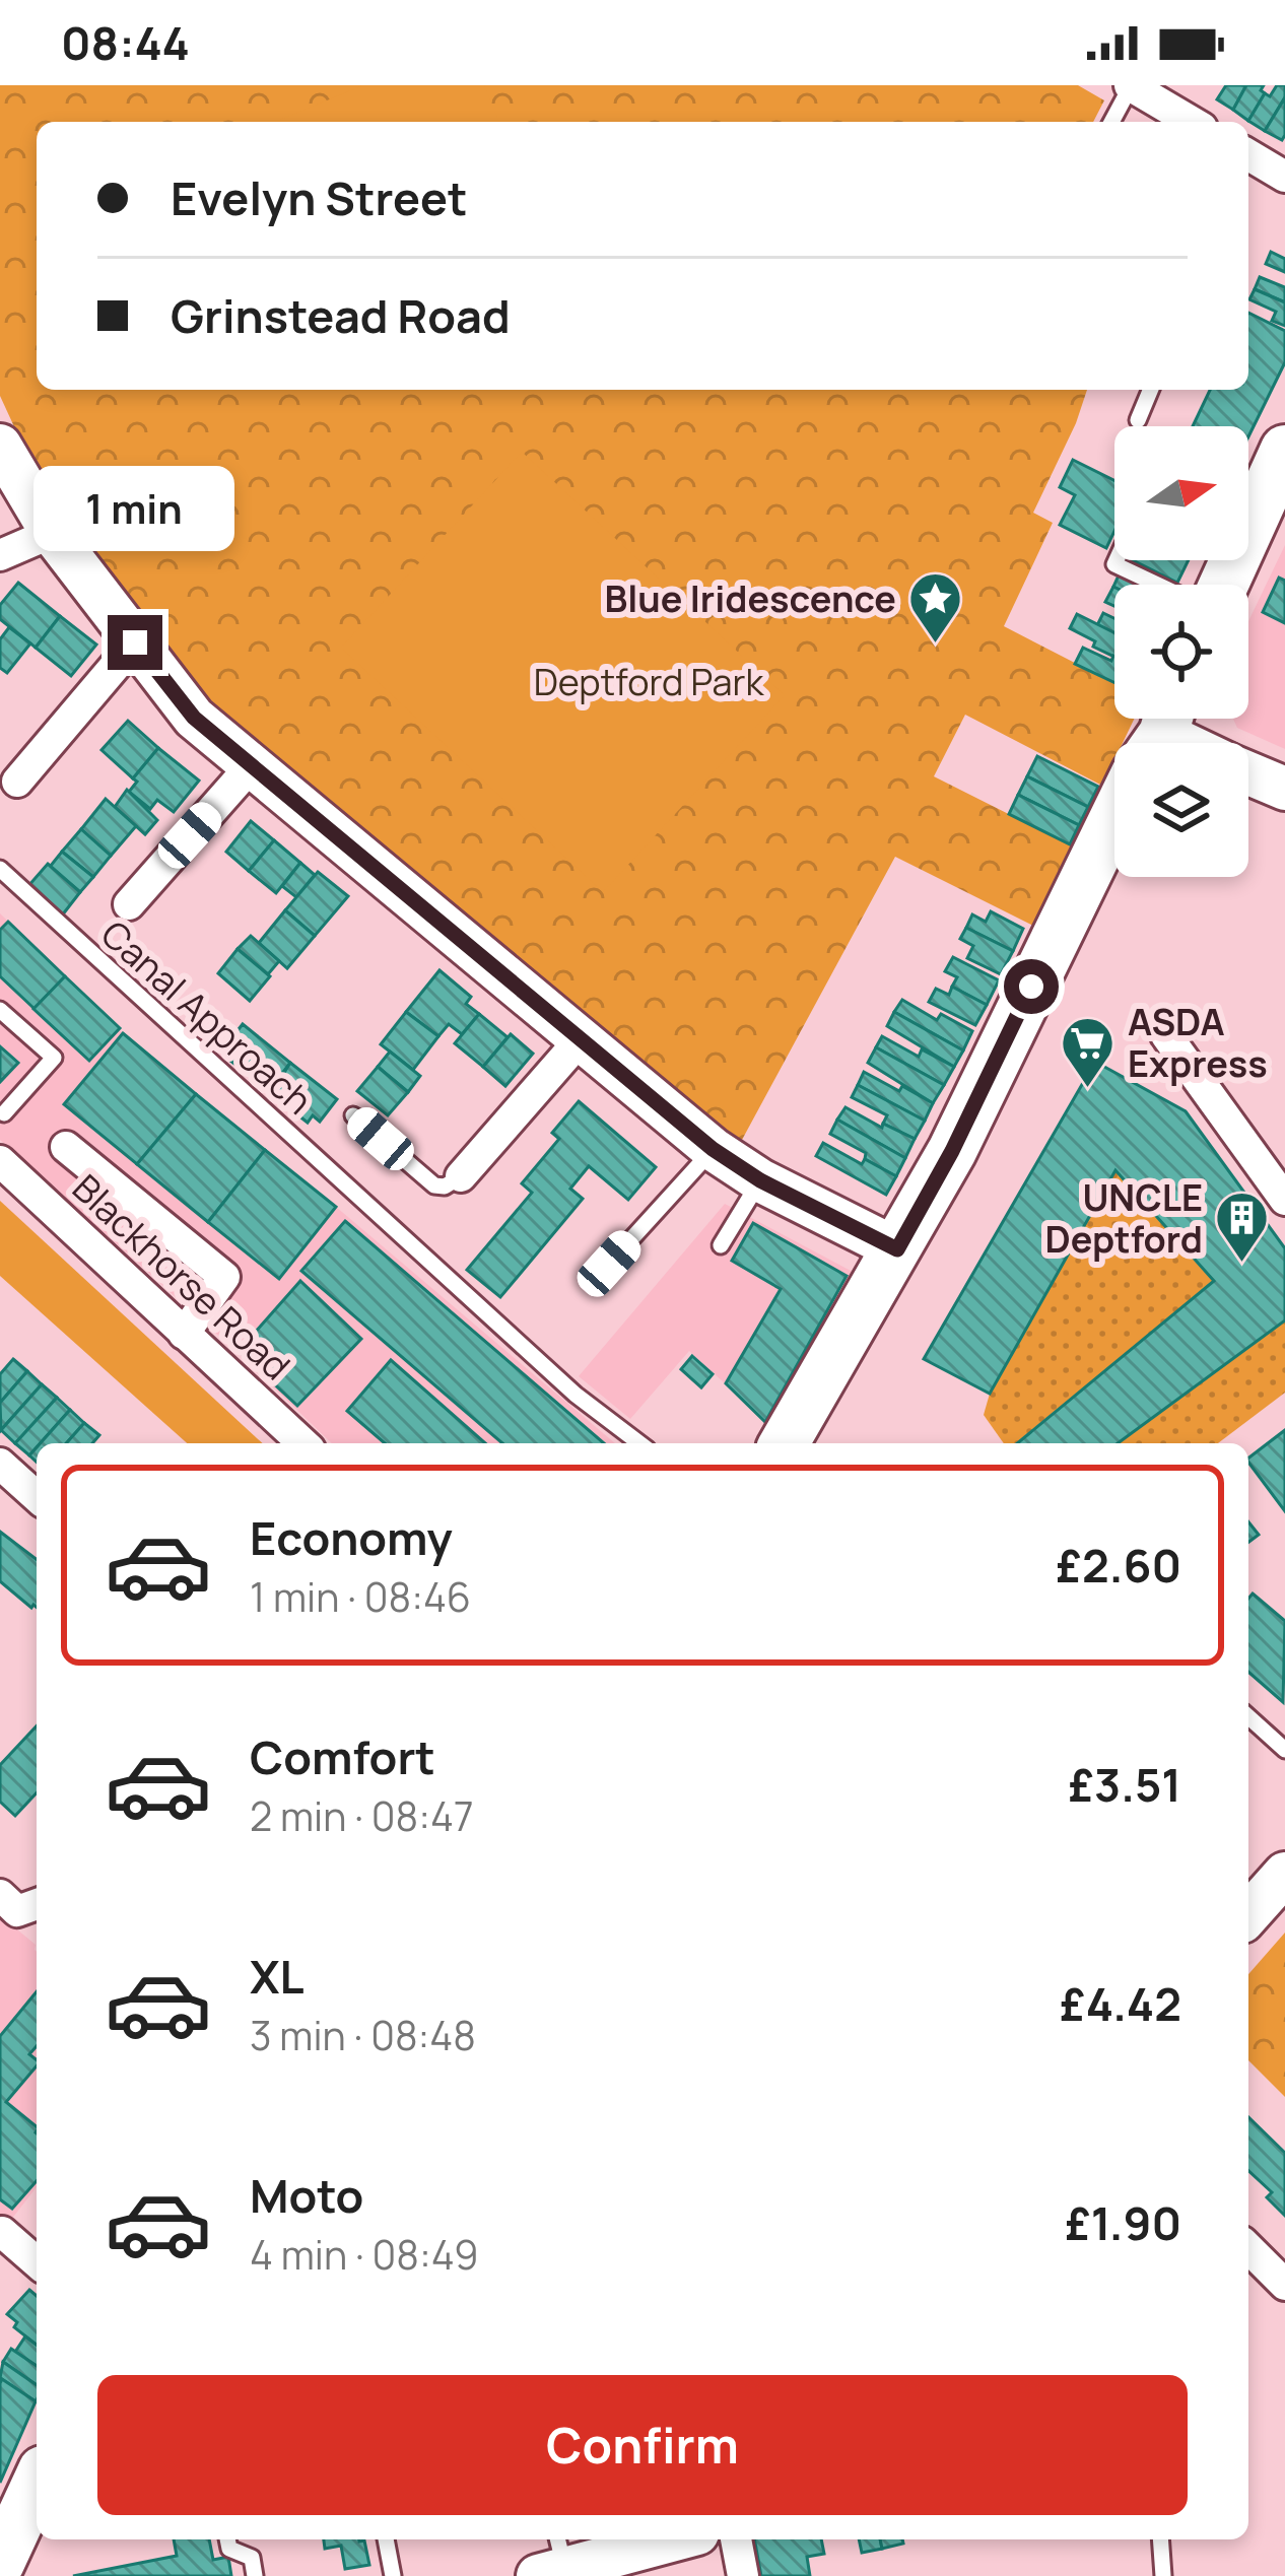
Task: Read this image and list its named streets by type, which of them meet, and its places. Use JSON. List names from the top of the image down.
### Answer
{
  "streets": {
    "street": ["Blackhorse Road"],
    "lane": ["Canal Approach"]
  },
  "parks": ["Deptford Park"],
  "places": {
    "place": ["Blue Iridescence"],
    "supermarket": ["ASDA Express"],
    "building": ["UNCLE Deptford"]
  },
  "north": "right",
  "page": {
    "status": "08:44",
    "banner": ["Evelyn Street", "Grinstead Road"],
    "bubble": "1 min",
    "list": [
      {
        "name": "Economy",
        "note": "1 min · 08:46",
        "value": "£2.60"
      },
      {
        "name": "Comfort",
        "note": "2 min · 08:47",
        "value": "£3.51"
      },
      {
        "name": "XL",
        "note": "3 min · 08:48",
        "value": "£4.42"
      },
      {
        "name": "Moto",
        "note": "4 min · 08:49",
        "value": "£1.90"
      }
    ],
    "buttons": "Confirm"
  }
}
